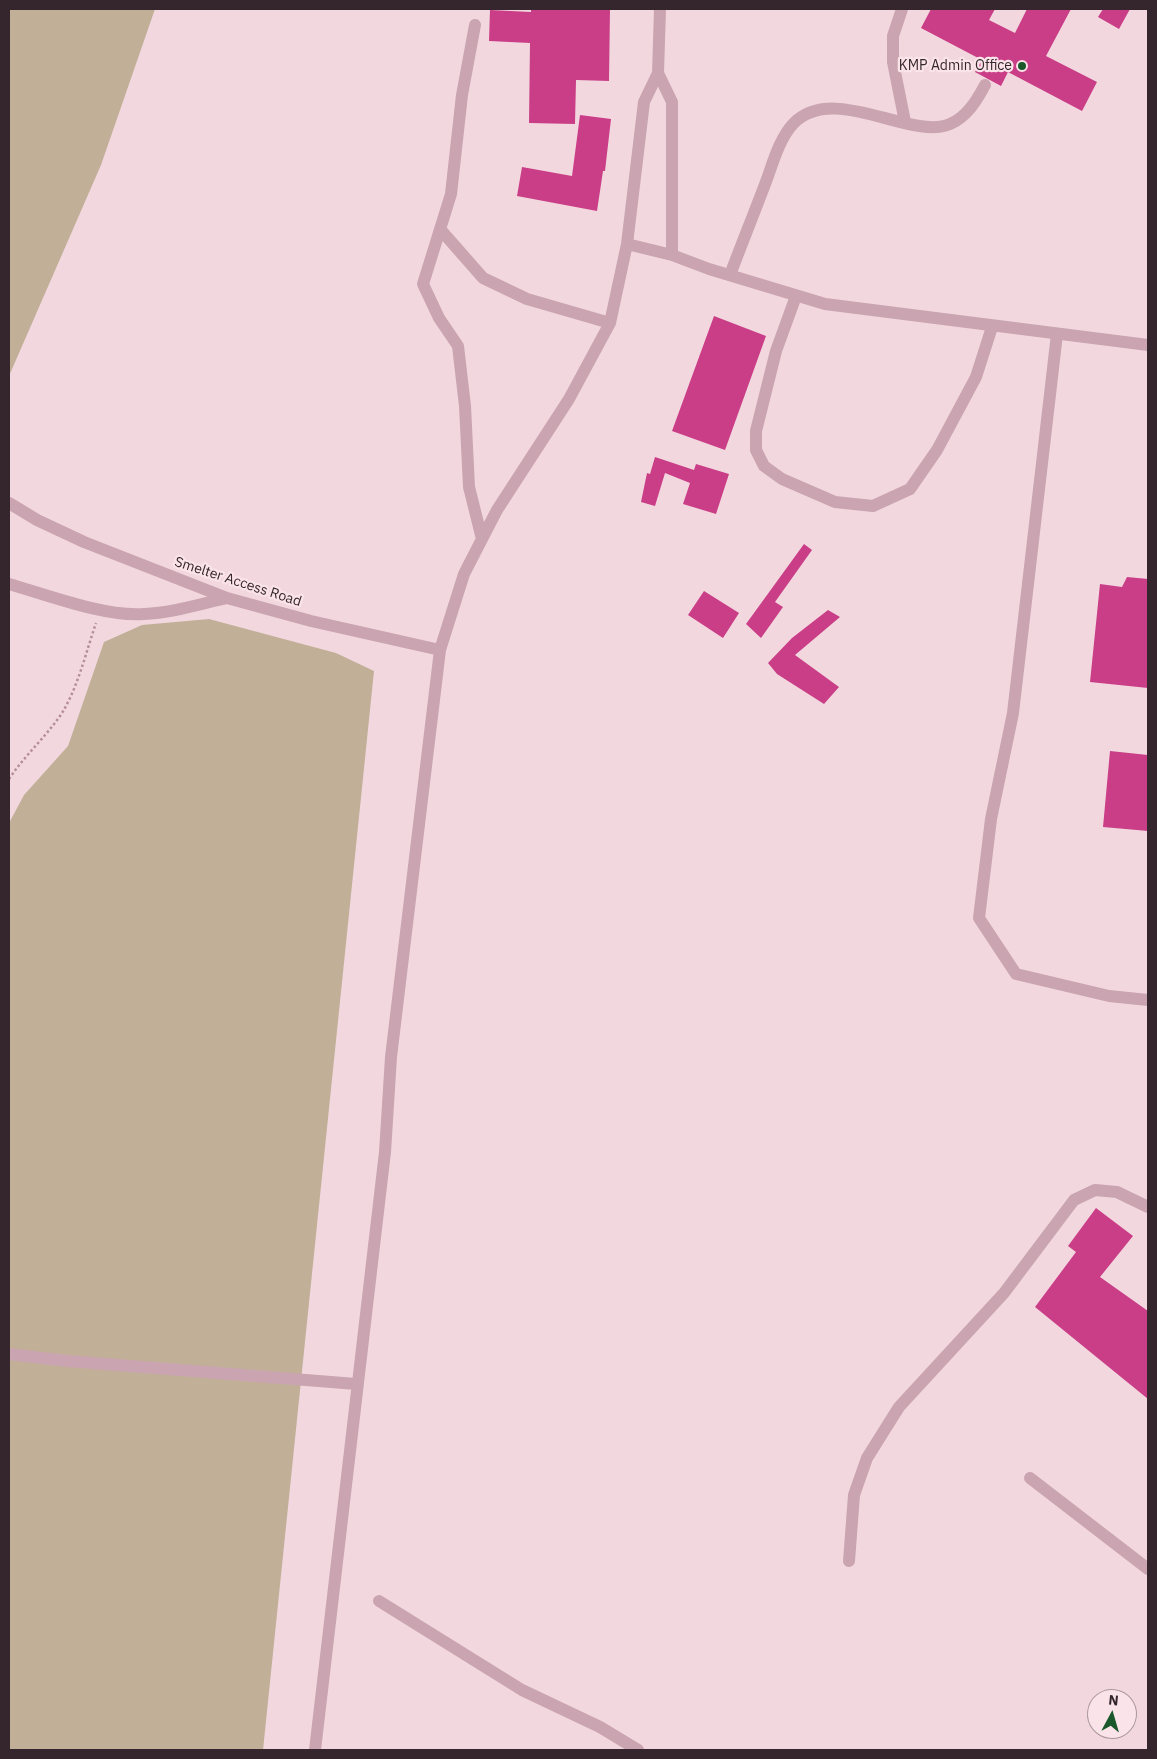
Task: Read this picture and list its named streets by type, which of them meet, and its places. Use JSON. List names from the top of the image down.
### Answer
{
  "streets": {
    "lane": ["Smelter Access Road"]
  },
  "places": ["KMP Admin Office"],
  "north": "top"
}
